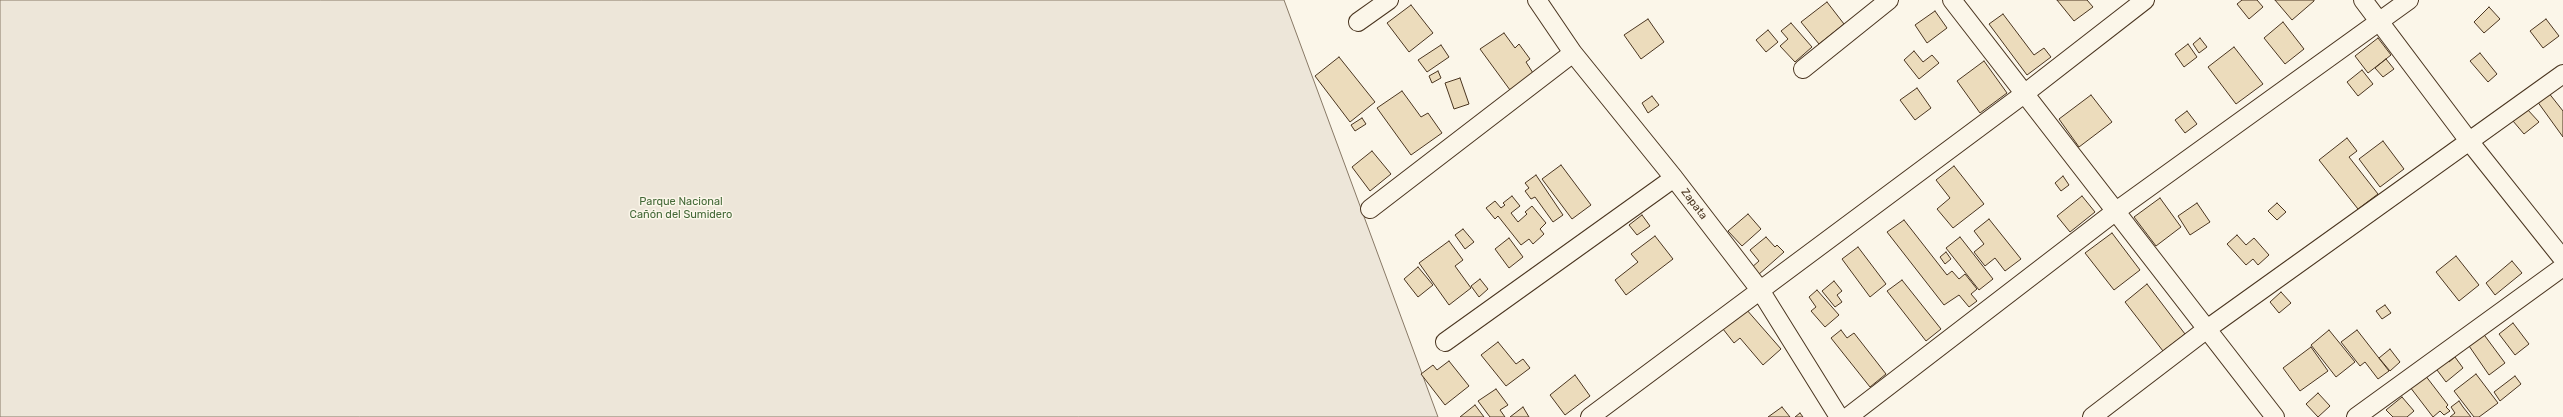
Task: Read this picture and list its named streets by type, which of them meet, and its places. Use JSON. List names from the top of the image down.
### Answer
{
  "streets": {
    "street": ["Zapata"]
  },
  "parks": ["Parque Nacional Cañón del Sumidero"]
}
